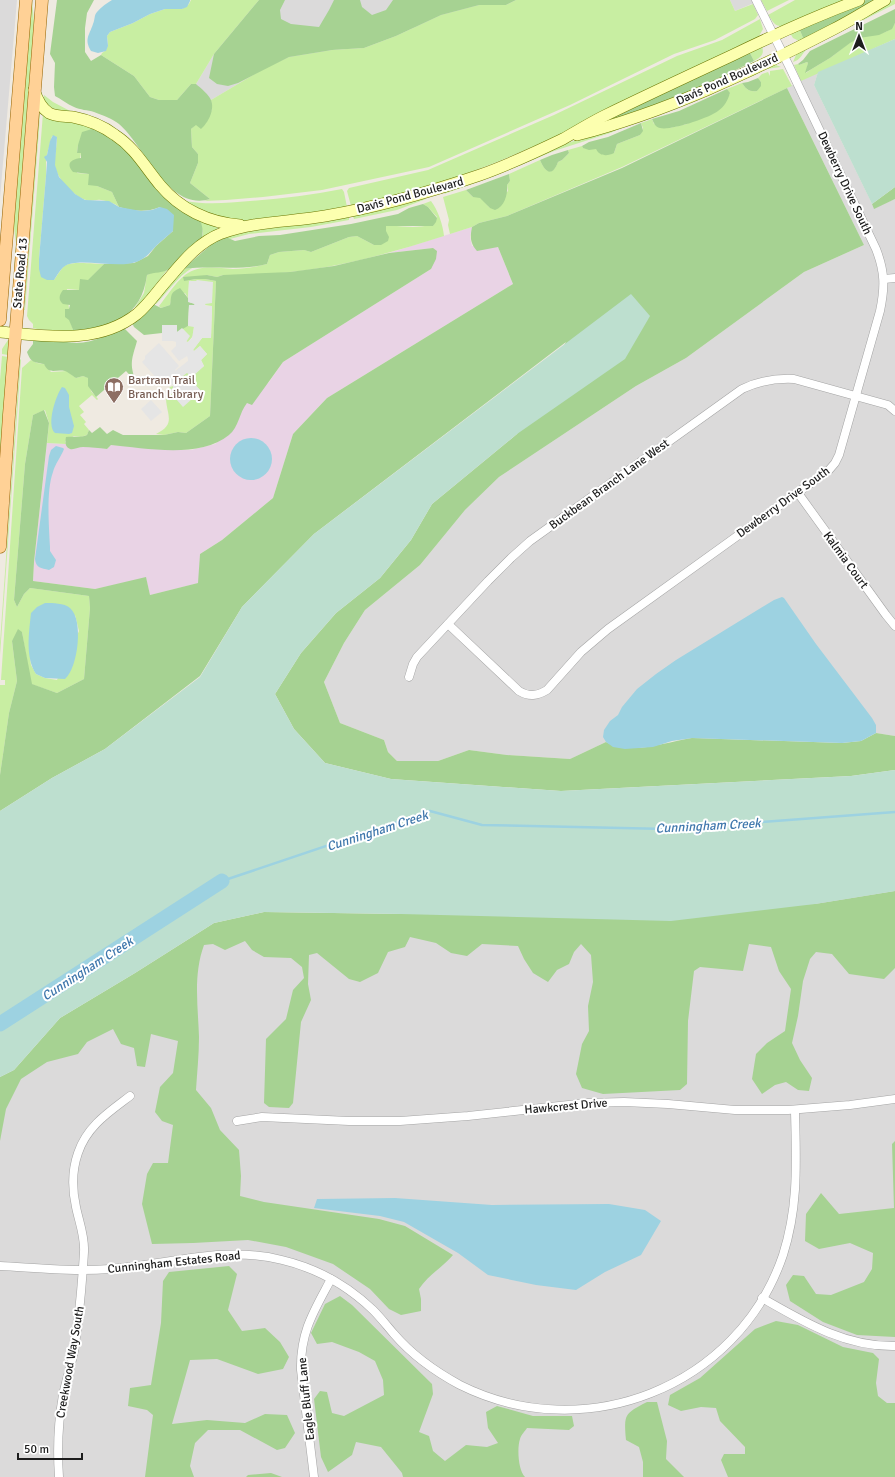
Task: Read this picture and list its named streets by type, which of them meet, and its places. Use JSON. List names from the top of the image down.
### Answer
{
  "streets": {
    "main road": ["State Road 13"],
    "street": [
      "Davis Pond Boulevard",
      "Dewberry Drive South",
      "Buckbean Branch Lane West",
      "Kalmia Court",
      "Hawkcrest Drive",
      "Cunningham Estates Road",
      "Creekwood Way South",
      "Eagle Bluff Lane"
    ]
  },
  "crossings": [
    ["Davis Pond Boulevard", "Dewberry Drive South"],
    ["Davis Pond Boulevard", "State Road 13"],
    ["Dewberry Drive South", "Buckbean Branch Lane West"],
    ["Dewberry Drive South", "Kalmia Court"],
    ["Hawkcrest Drive", "Cunningham Estates Road"],
    ["Cunningham Estates Road", "Creekwood Way South"],
    ["Cunningham Estates Road", "Eagle Bluff Lane"]
  ],
  "water": ["Cunningham Creek"],
  "places": {
    "library": ["Bartram Trail Branch Library"]
  },
  "scale_bar": "50 m",
  "north": "top"
}
